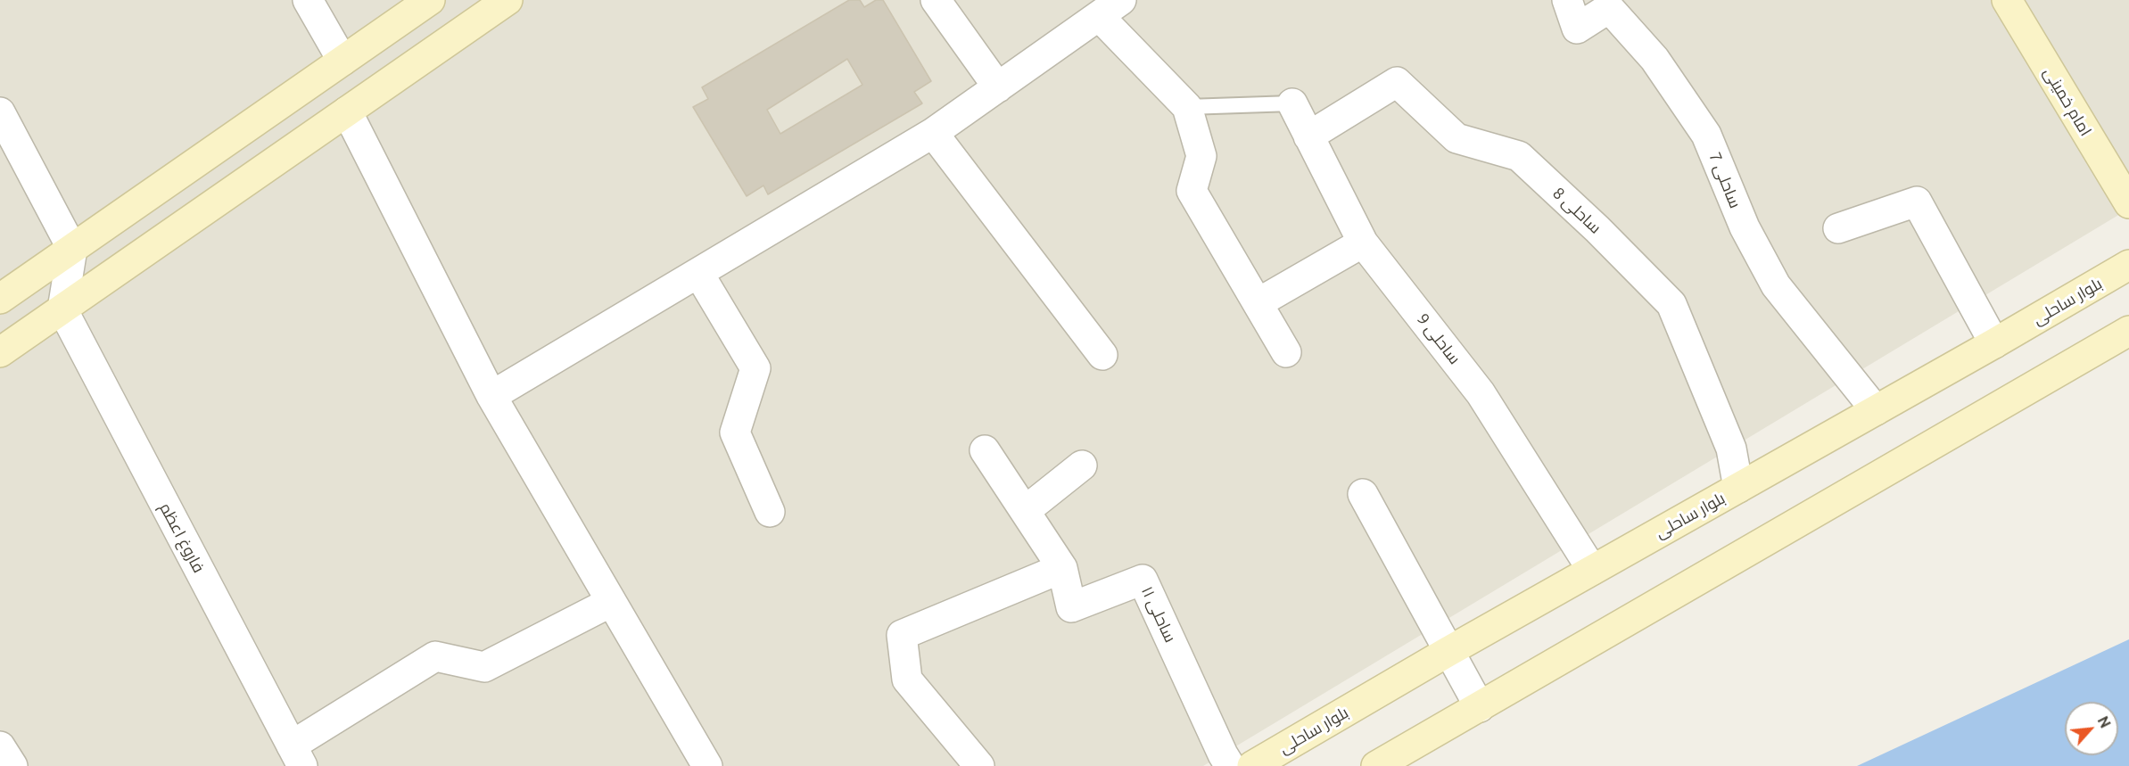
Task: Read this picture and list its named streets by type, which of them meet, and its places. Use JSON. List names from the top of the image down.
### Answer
{
  "streets": {
    "main road": ["امام خمینی", "بلوار ساحلی"],
    "street": [
      "ساحلی 7",
      "ساحلی 8",
      "ساحلی 9",
      "فاروغ اعظم",
      "ساحلی ۱۱"
    ]
  },
  "crossings": [
    ["ساحلی 7", "بلوار ساحلی"],
    ["ساحلی 8", "بلوار ساحلی"],
    ["ساحلی 8", "ساحلی 9"],
    ["بلوار ساحلی", "ساحلی 9"]
  ],
  "north": "top right"
}
